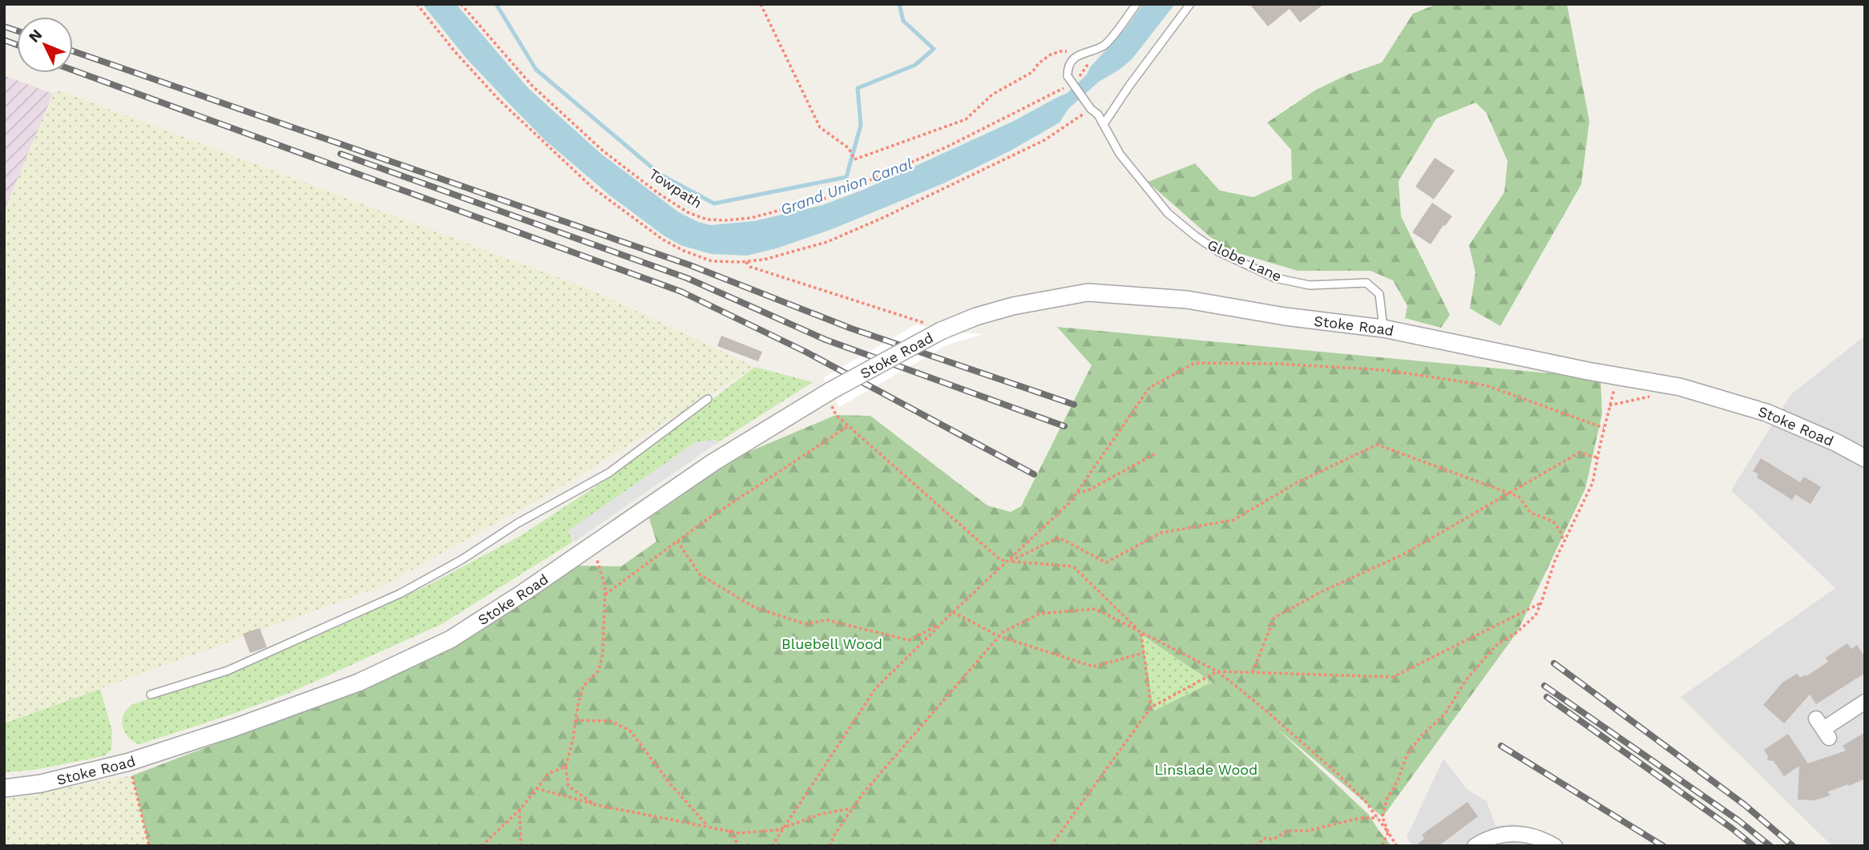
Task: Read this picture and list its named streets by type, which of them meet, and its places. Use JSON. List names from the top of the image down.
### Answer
{
  "streets": {
    "street": ["Stoke Road"],
    "lane": ["Globe Lane"],
    "path": ["Towpath"]
  },
  "crossings": [
    ["Globe Lane", "Stoke Road"]
  ],
  "water": ["Grand Union Canal"],
  "parks": ["Bluebell Wood", "Linslade Wood"],
  "north": "top left"
}
